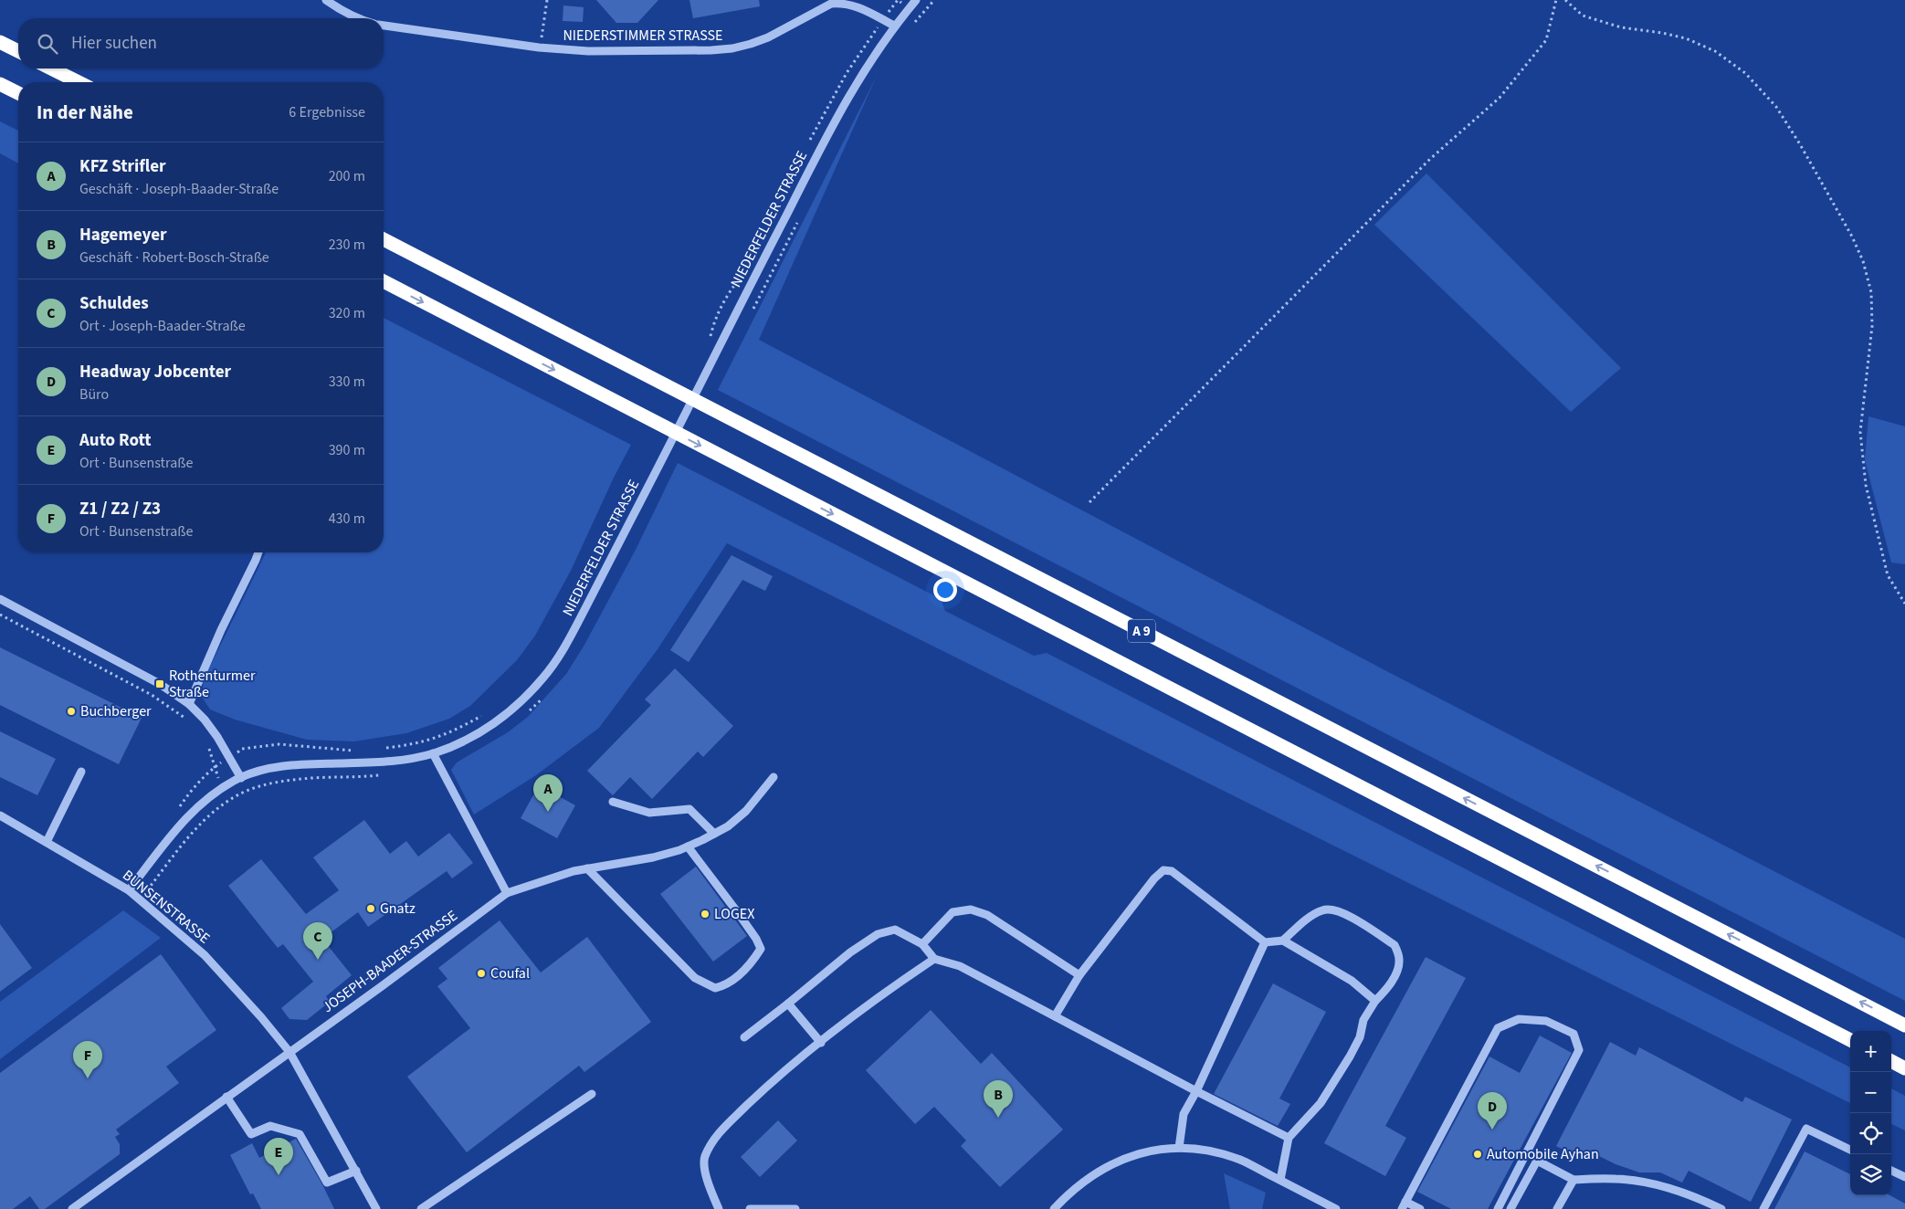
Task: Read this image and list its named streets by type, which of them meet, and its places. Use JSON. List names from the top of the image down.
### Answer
{
  "streets": {
    "highway": ["A 9"],
    "street": [
      "NIEDERSTIMMER STRASSE",
      "NIEDERFELDER STRASSE",
      "BUNSENSTRASSE",
      "JOSEPH-BAADER-STRASSE"
    ]
  },
  "crossings": [
    ["NIEDERSTIMMER STRASSE", "NIEDERFELDER STRASSE"],
    ["NIEDERFELDER STRASSE", "BUNSENSTRASSE"],
    ["BUNSENSTRASSE", "JOSEPH-BAADER-STRASSE"]
  ],
  "places": {
    "transit": ["Rothenturmer Straße"],
    "other": [
      "Buchberger",
      "Gnatz",
      "LOGEX",
      "Coufal",
      "Automobile Ayhan"
    ]
  },
  "page": {
    "search": "Hier suchen",
    "heading": ["In der Nähe", "6 Ergebnisse"],
    "list": [
      {
        "mark": "A",
        "name": "KFZ Strifler",
        "note": "Geschäft · Joseph-Baader-Straße",
        "value": "200 m"
      },
      {
        "mark": "B",
        "name": "Hagemeyer",
        "note": "Geschäft · Robert-Bosch-Straße",
        "value": "230 m"
      },
      {
        "mark": "C",
        "name": "Schuldes",
        "note": "Ort · Joseph-Baader-Straße",
        "value": "320 m"
      },
      {
        "mark": "D",
        "name": "Headway Jobcenter",
        "note": "Büro",
        "value": "330 m"
      },
      {
        "mark": "E",
        "name": "Auto Rott",
        "note": "Ort · Bunsenstraße",
        "value": "390 m"
      },
      {
        "mark": "F",
        "name": "Z1 / Z2 / Z3",
        "note": "Ort · Bunsenstraße",
        "value": "430 m"
      }
    ],
    "pins": [
      "A",
      "C",
      "F",
      "B",
      "D",
      "E"
    ],
    "map_buttons": ["+", "−"]
  }
}
